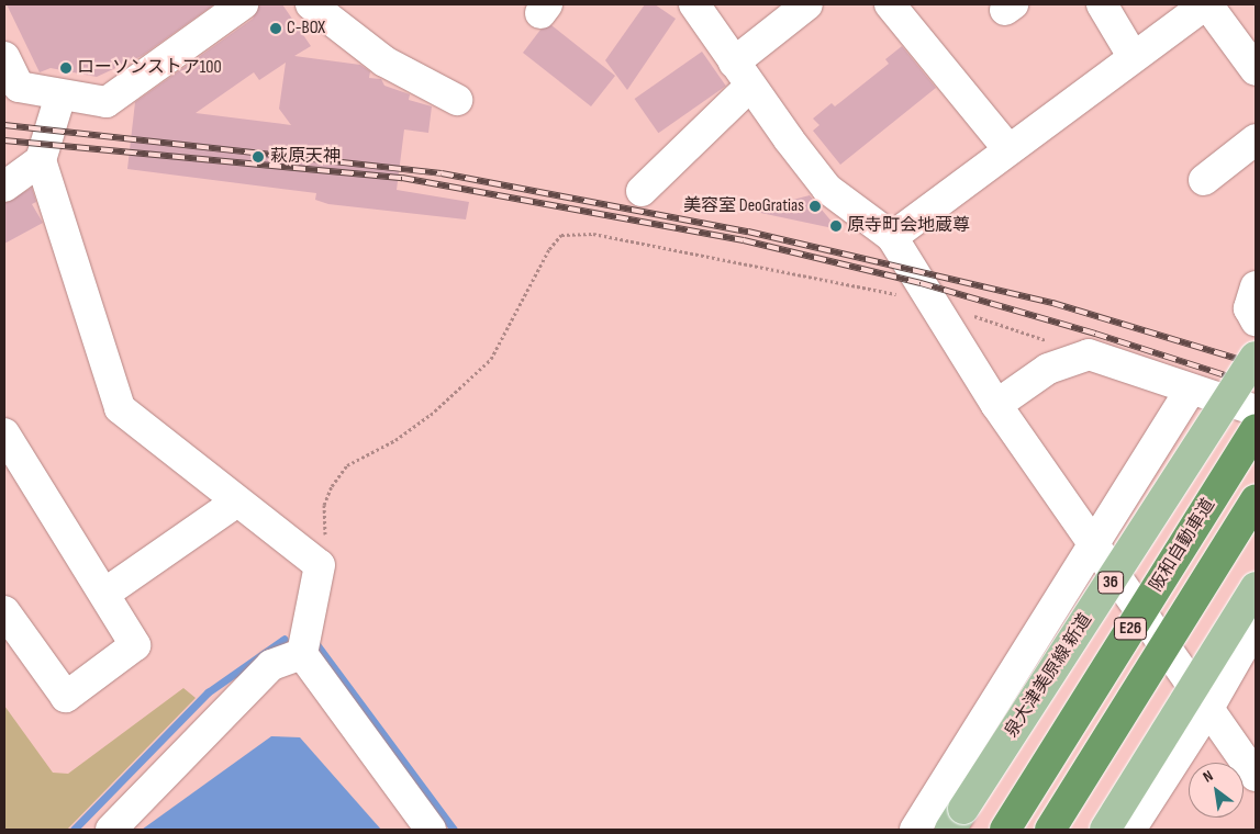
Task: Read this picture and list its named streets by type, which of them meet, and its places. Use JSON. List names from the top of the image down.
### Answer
{
  "streets": {
    "highway": ["阪和自動車道", "E26"],
    "main road": ["36", "泉大津美原線 新道"]
  },
  "places": [
    "C-BOX",
    "ローソンストア100",
    "萩原天神",
    "美容室 DeoGratias",
    "原寺町会地蔵尊"
  ],
  "north": "top left"
}
